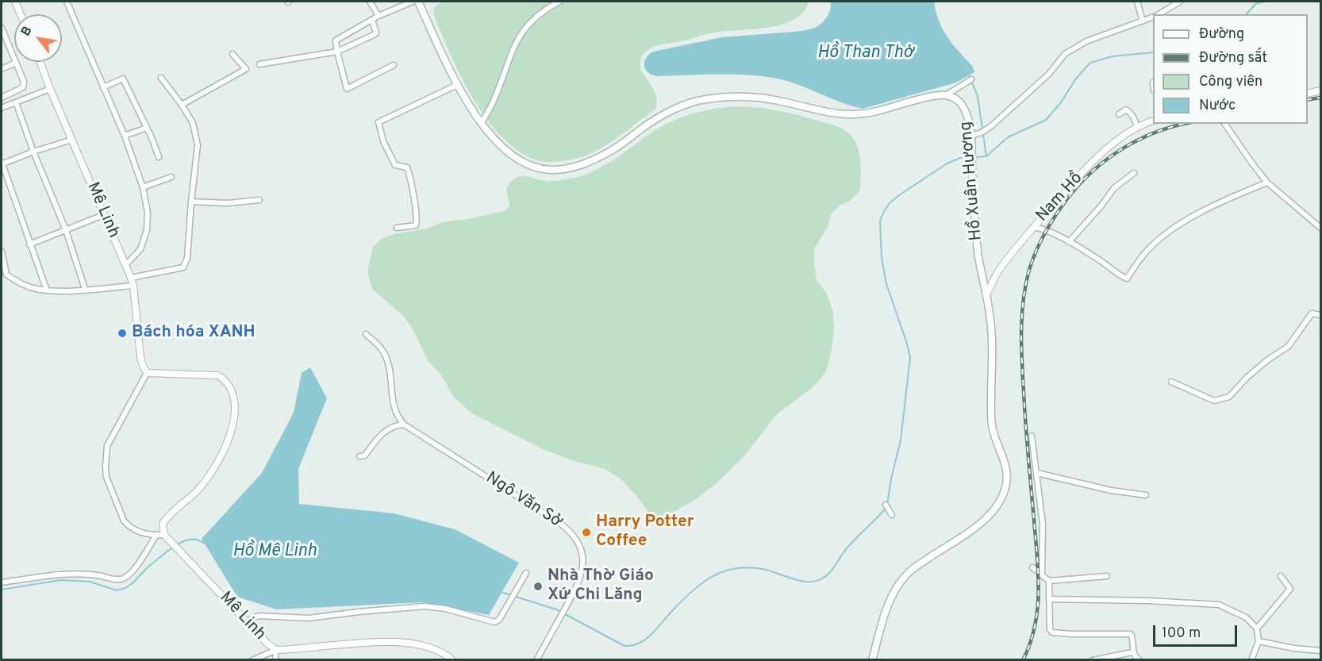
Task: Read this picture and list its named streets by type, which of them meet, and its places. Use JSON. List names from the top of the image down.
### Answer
{
  "streets": {
    "main road": ["Hồ Xuân Hương"],
    "street": ["Nam Hồ", "Mê Linh", "Ngô Văn Sở"]
  },
  "crossings": [
    ["Hồ Xuân Hương", "Nam Hồ"]
  ],
  "water": ["Hồ Than Thở", "Hồ Mê Linh"],
  "places": ["Bách hóa XANH", "Harry Potter Coffee", "Nhà Thờ Giáo Xứ Chi Lăng"],
  "legend": [
    "Đường",
    "Đường sắt",
    "Công viên",
    "Nước"
  ],
  "scale_bar": "100 m",
  "north": "top left"
}
